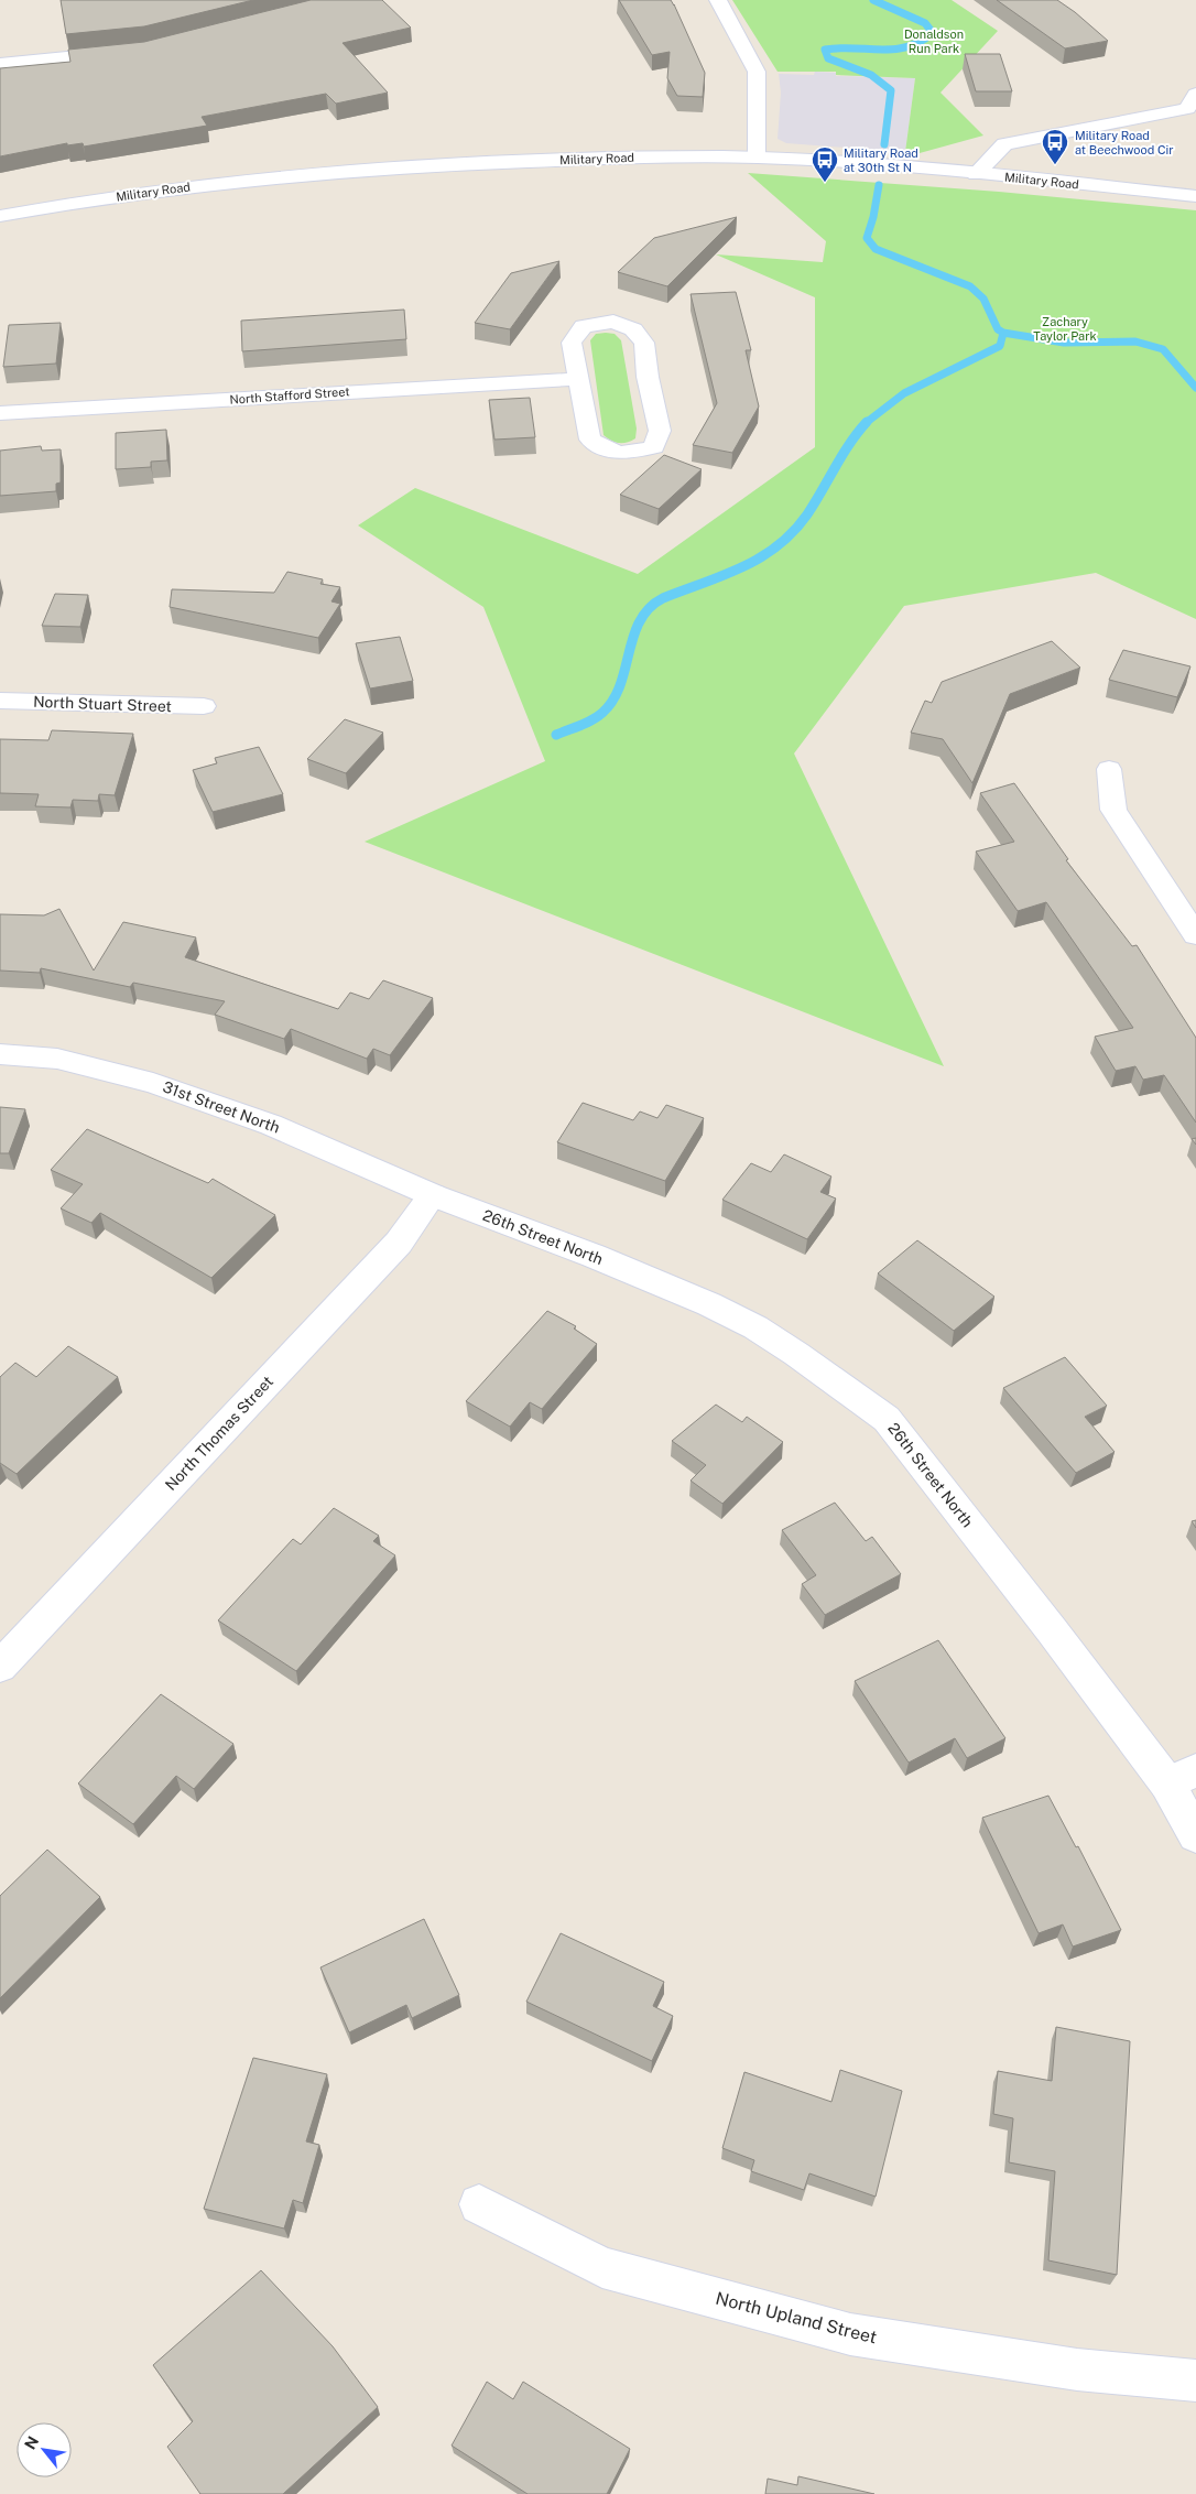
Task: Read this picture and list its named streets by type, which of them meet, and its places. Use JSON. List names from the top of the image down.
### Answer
{
  "streets": {
    "street": [
      "Military Road",
      "North Stafford Street",
      "North Stuart Street",
      "31st Street North",
      "26th Street North",
      "North Thomas Street",
      "North Upland Street"
    ]
  },
  "crossings": [
    ["31st Street North", "26th Street North"],
    ["31st Street North", "North Thomas Street"],
    ["26th Street North", "North Thomas Street"]
  ],
  "parks": ["Donaldson Run Park", "Zachary Taylor Park"],
  "places": {
    "bus stop": ["Military Road at Beechwood Cir", "Military Road at 30th St N"]
  },
  "north": "top left"
}
